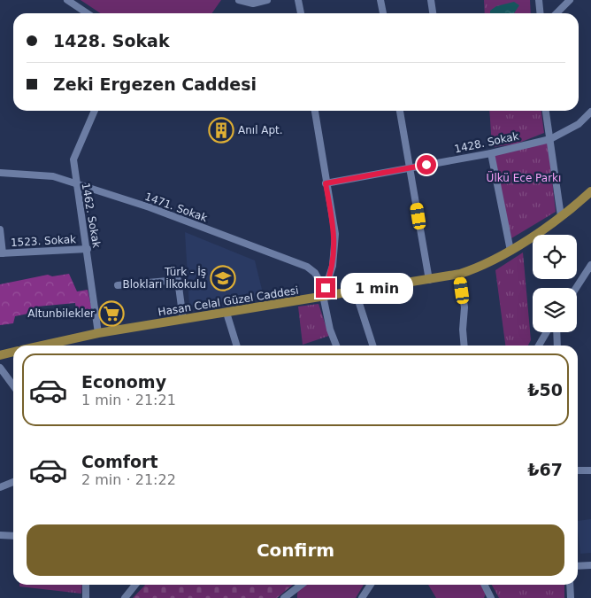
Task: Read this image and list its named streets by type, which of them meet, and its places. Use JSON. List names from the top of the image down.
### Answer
{
  "streets": {
    "main road": ["Hasan Celal Güzel Caddesi"],
    "street": [
      "1428. Sokak",
      "1471. Sokak",
      "1462. Sokak",
      "1523. Sokak"
    ]
  },
  "crossings": [
    ["1471. Sokak", "1462. Sokak"],
    ["1471. Sokak", "Hasan Celal Güzel Caddesi"],
    ["1462. Sokak", "1523. Sokak"],
    ["1462. Sokak", "Hasan Celal Güzel Caddesi"]
  ],
  "parks": ["Ülkü Ece Parkı"],
  "places": {
    "building": ["Anıl Apt."],
    "school or university": ["Türk - İş Blokları İlkokulu"],
    "supermarket": ["Altunbilekler"]
  },
  "page": {
    "banner": ["1428. Sokak", "Zeki Ergezen Caddesi"],
    "bubble": "1 min",
    "list": [
      {
        "name": "Economy",
        "note": "1 min · 21:21",
        "value": "₺50"
      },
      {
        "name": "Comfort",
        "note": "2 min · 21:22",
        "value": "₺67"
      }
    ],
    "buttons": "Confirm"
  }
}
